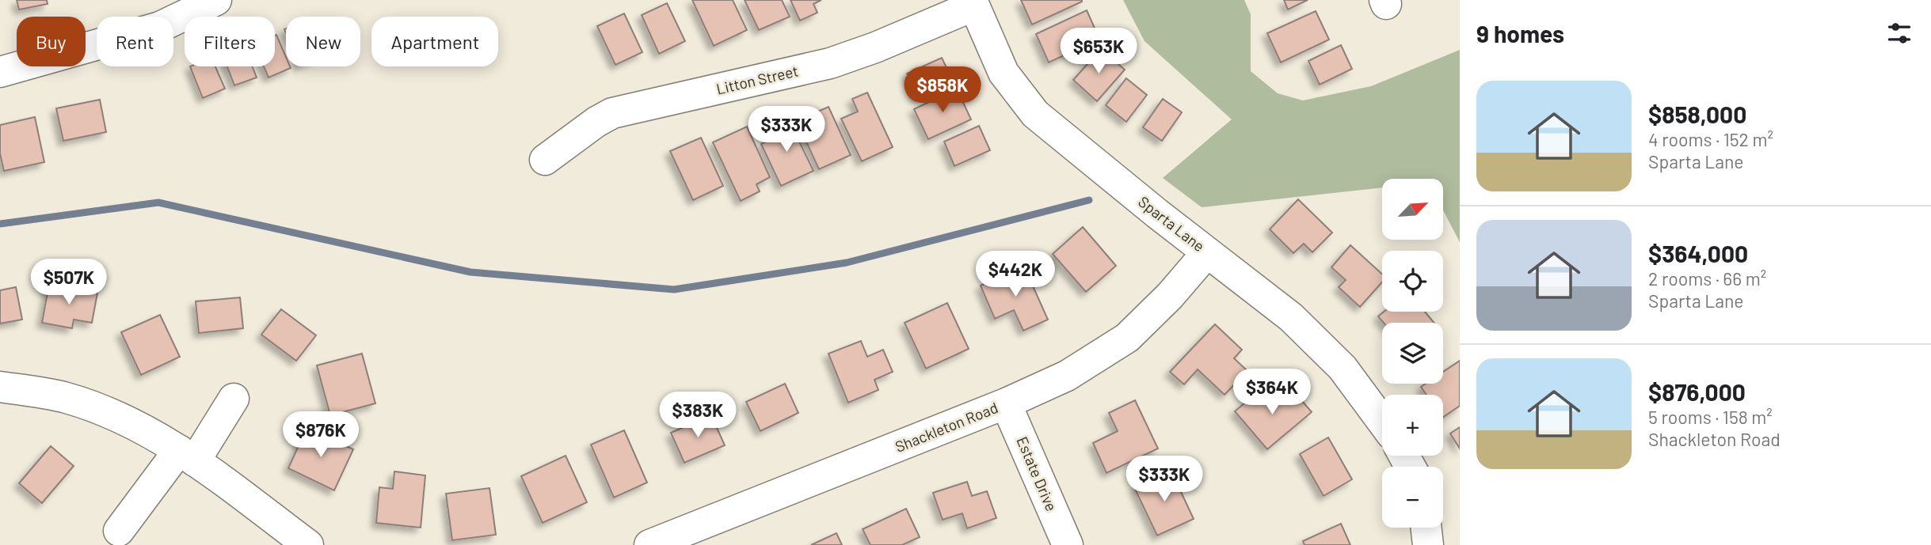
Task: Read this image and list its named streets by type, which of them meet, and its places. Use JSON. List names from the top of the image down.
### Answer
{
  "streets": {
    "street": [
      "Litton Street",
      "Sparta Lane",
      "Shackleton Road",
      "Estate Drive"
    ]
  },
  "crossings": [
    ["Litton Street", "Sparta Lane"],
    ["Sparta Lane", "Shackleton Road"],
    ["Shackleton Road", "Estate Drive"]
  ],
  "north": "top right",
  "page": {
    "heading": "9 homes",
    "chip": [
      "Buy",
      "Rent",
      "Filters",
      "New",
      "Apartment"
    ],
    "price": [
      "$653K",
      "$858K",
      "$333K",
      "$442K",
      "$507K",
      "$364K",
      "$383K",
      "$876K",
      "$333K"
    ],
    "list": [
      {
        "name": "$858,000",
        "note": "4 rooms · 152 m² · Sparta Lane"
      },
      {
        "name": "$364,000",
        "note": "2 rooms · 66 m² · Sparta Lane"
      },
      {
        "name": "$876,000",
        "note": "5 rooms · 158 m² · Shackleton Road"
      }
    ],
    "map_buttons": ["+", "−"]
  }
}
